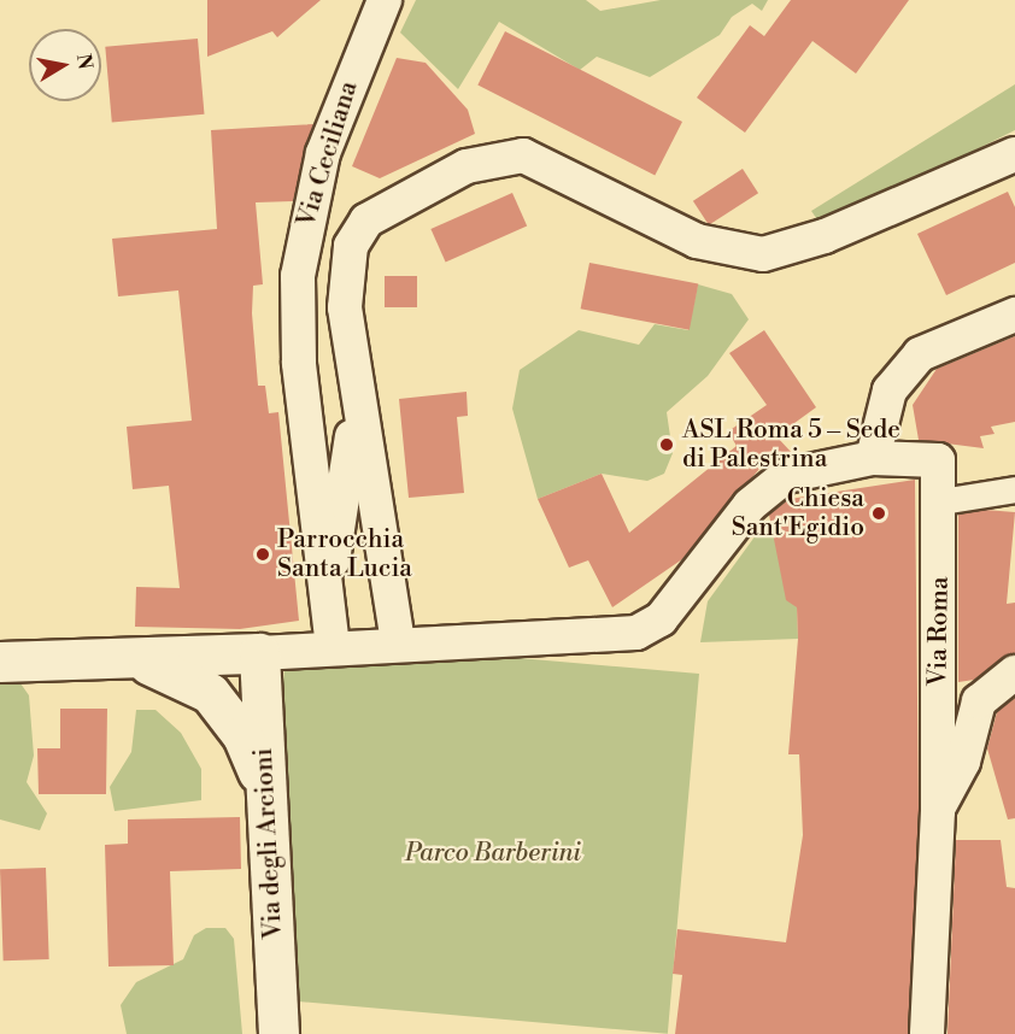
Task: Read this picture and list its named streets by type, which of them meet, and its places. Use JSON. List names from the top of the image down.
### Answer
{
  "streets": {
    "street": ["Via Ceciliana", "Via Roma", "Via degli Arcioni"]
  },
  "parks": ["Parco Barberini"],
  "places": ["ASL Roma 5 – Sede di Palestrina", "Chiesa Sant'Egidio", "Parrocchia Santa Lucia"],
  "north": "right"
}
